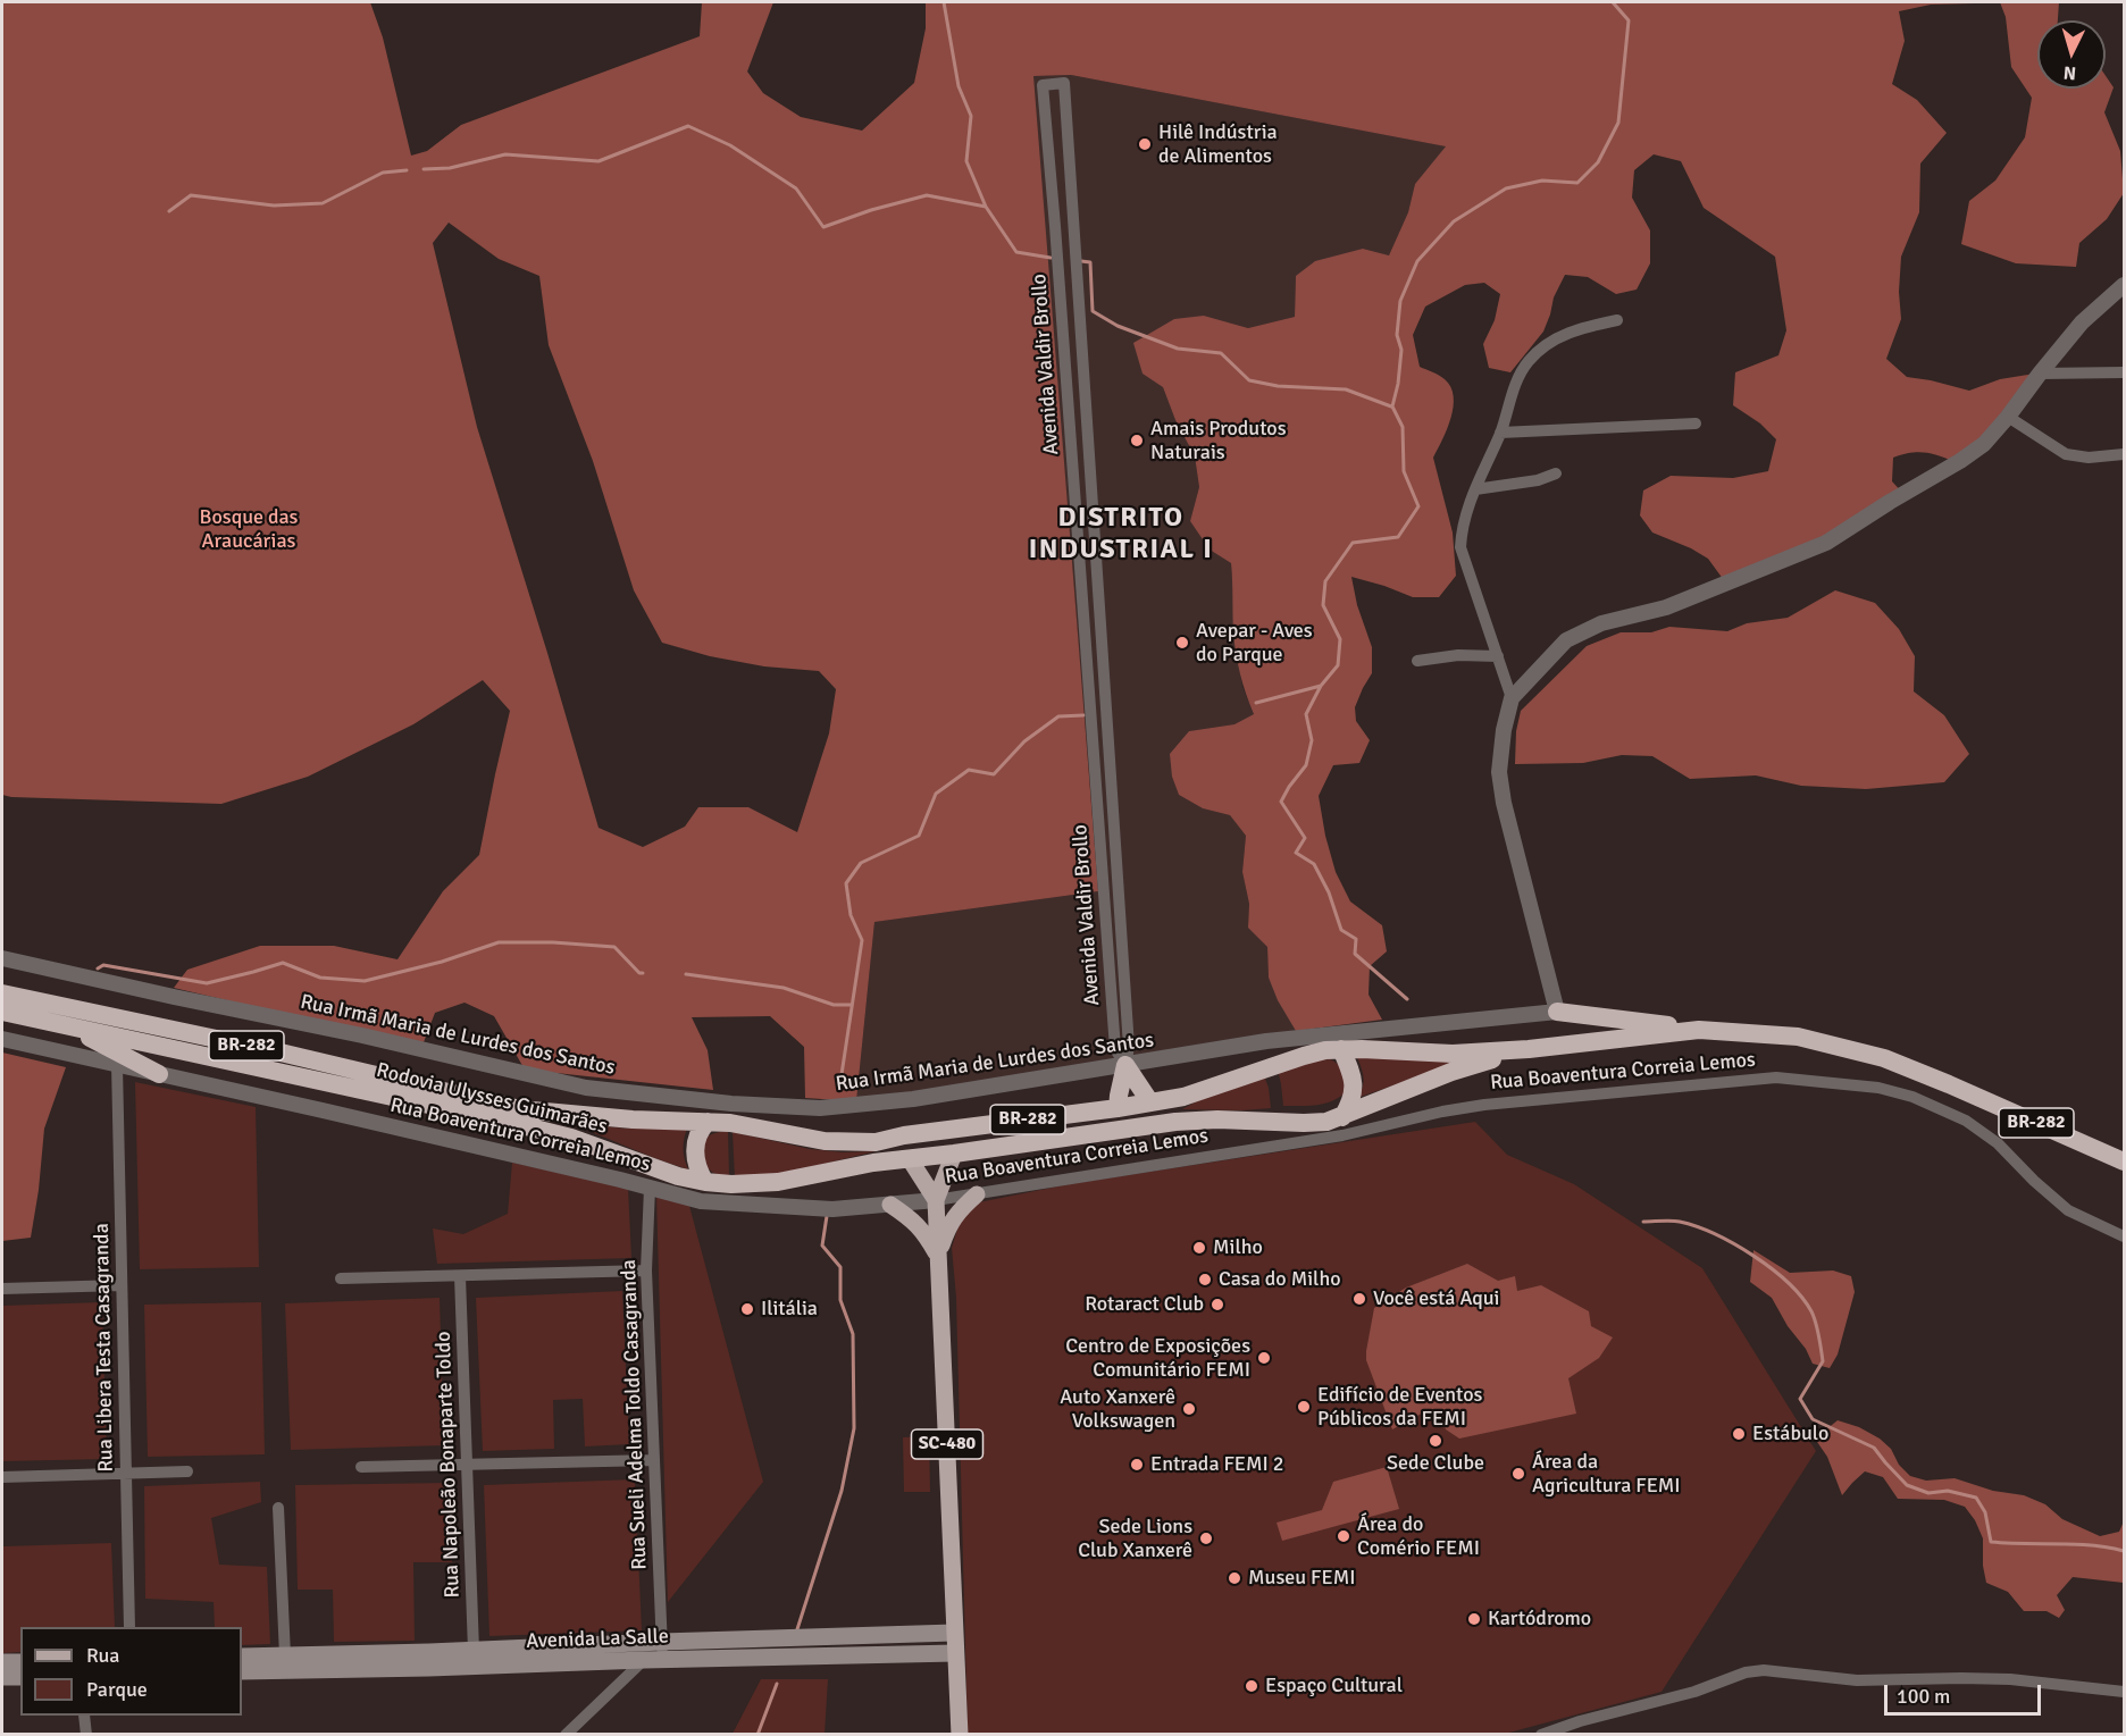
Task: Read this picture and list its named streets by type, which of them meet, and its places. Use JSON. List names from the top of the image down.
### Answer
{
  "streets": {
    "highway": ["BR-282", "Rodovia Ulysses Guimarães"],
    "main road": ["SC-480", "Avenida La Salle"],
    "street": [
      "Avenida Valdir Brollo",
      "Rua Irmã Maria de Lurdes dos Santos",
      "Rua Boaventura Correia Lemos",
      "Rua Libera Testa Casagranda",
      "Rua Sueli Adelma Toldo Casagranda",
      "Rua Napoleão Bonaparte Toldo"
    ]
  },
  "crossings": [
    ["Avenida Valdir Brollo", "Rua Irmã Maria de Lurdes dos Santos"],
    ["Rua Boaventura Correia Lemos", "Rua Libera Testa Casagranda"],
    ["Rua Boaventura Correia Lemos", "Rua Sueli Adelma Toldo Casagranda"],
    ["Rua Boaventura Correia Lemos", "SC-480"],
    ["Rodovia Ulysses Guimarães", "SC-480"],
    ["Rua Sueli Adelma Toldo Casagranda", "Avenida La Salle"],
    ["SC-480", "Avenida La Salle"],
    ["Rua Napoleão Bonaparte Toldo", "Avenida La Salle"]
  ],
  "districts": ["DISTRITO INDUSTRIAL I"],
  "parks": ["Bosque das Araucárias"],
  "places": [
    "Hilê Indústria de Alimentos",
    "Amais Produtos Naturais",
    "Avepar - Aves do Parque",
    "Milho",
    "Casa do Milho",
    "Você está Aqui",
    "Rotaract Club",
    "Ilitália",
    "Centro de Exposições Comunitário FEMI",
    "Edifício de Eventos Públicos da FEMI",
    "Auto Xanxerê Volkswagen",
    "Estábulo",
    "Sede Clube",
    "Entrada FEMI 2",
    "Área da Agricultura FEMI",
    "Área do Comério FEMI",
    "Sede Lions Club Xanxerê",
    "Museu FEMI",
    "Kartódromo",
    "Espaço Cultural"
  ],
  "legend": ["Rua", "Parque"],
  "scale_bar": "100 m",
  "north": "bottom"
}
